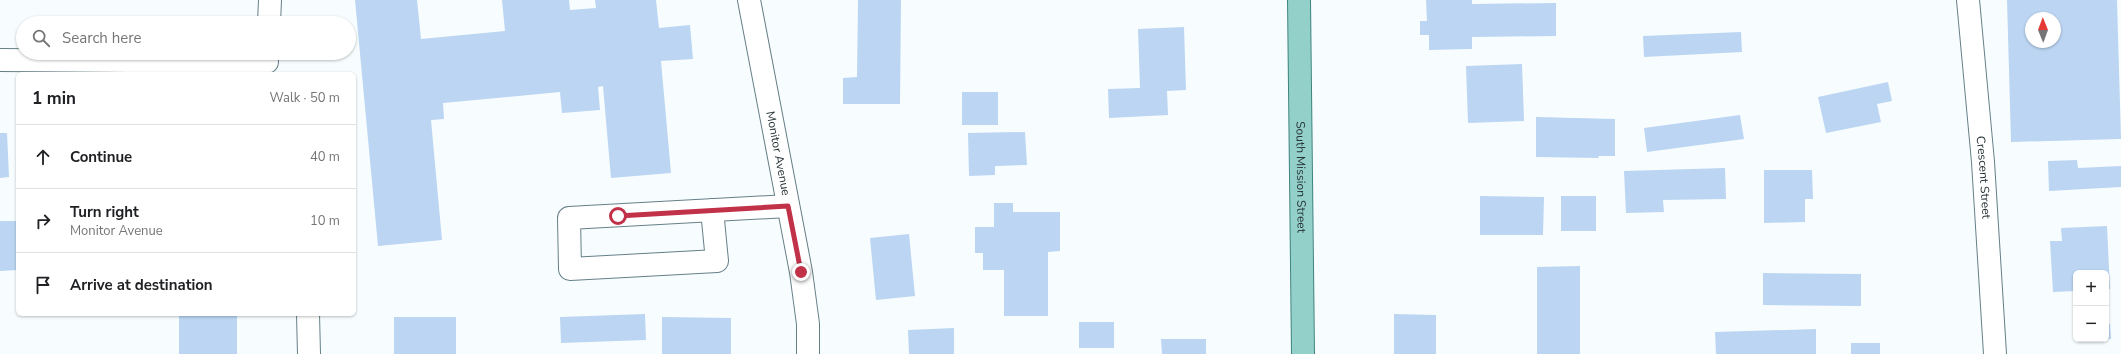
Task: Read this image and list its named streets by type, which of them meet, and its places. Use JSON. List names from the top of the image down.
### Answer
{
  "streets": {
    "main road": ["South Mission Street"],
    "street": ["Monitor Avenue", "Crescent Street"]
  },
  "north": "top",
  "page": {
    "search": "Search here",
    "heading": ["1 min", "Walk · 50 m"],
    "list": [
      ["Continue", "40 m"],
      ["Turn right", "Monitor Avenue", "10 m"],
      "Arrive at destination"
    ],
    "map_buttons": ["+", "−"]
  }
}
